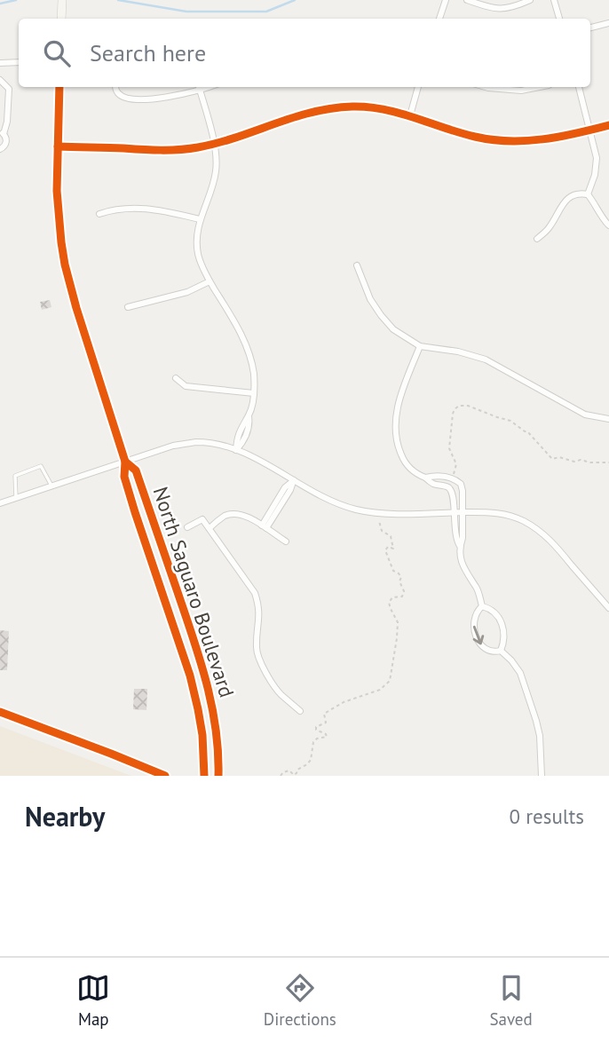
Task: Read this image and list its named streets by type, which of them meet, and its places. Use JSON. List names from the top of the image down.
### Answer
{
  "streets": {
    "main road": ["North Saguaro Boulevard"]
  },
  "page": {
    "search": "Search here",
    "heading": ["Nearby", "0 results"],
    "nav": ["Map", "Directions", "Saved"]
  }
}
